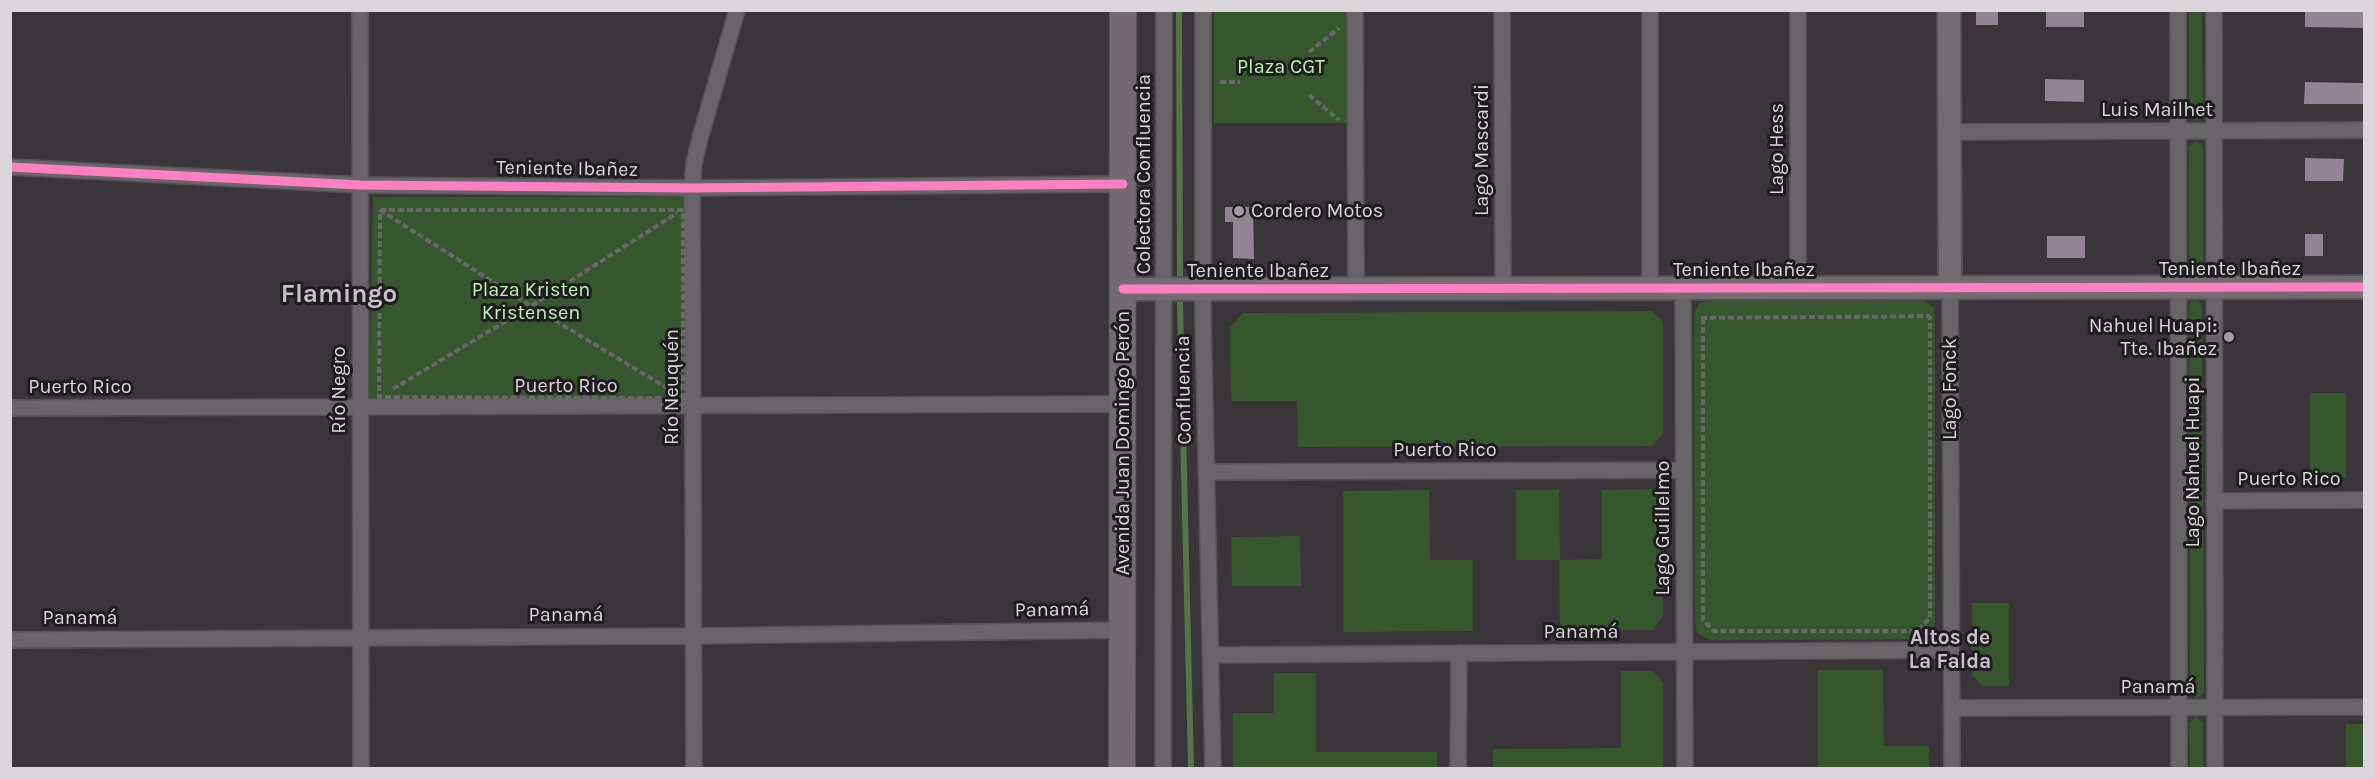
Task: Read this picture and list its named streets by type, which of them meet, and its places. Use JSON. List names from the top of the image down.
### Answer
{
  "streets": {
    "main road": ["Avenida Juan Domingo Perón"],
    "street": [
      "Luis Mailhet",
      "Lago Hess",
      "Lago Mascardi",
      "Teniente Ibañez",
      "Colectora Confluencia",
      "Puerto Rico",
      "Río Neuquén",
      "Lago Fonck",
      "Río Negro",
      "Confluencia",
      "Lago Nahuel Huapi",
      "Lago Guillelmo",
      "Panamá"
    ]
  },
  "crossings": [
    ["Luis Mailhet", "Lago Fonck"],
    ["Luis Mailhet", "Lago Nahuel Huapi"],
    ["Lago Hess", "Teniente Ibañez"],
    ["Lago Mascardi", "Teniente Ibañez"],
    ["Teniente Ibañez", "Colectora Confluencia"],
    ["Teniente Ibañez", "Río Neuquén"],
    ["Teniente Ibañez", "Lago Fonck"],
    ["Teniente Ibañez", "Río Negro"],
    ["Teniente Ibañez", "Confluencia"],
    ["Teniente Ibañez", "Avenida Juan Domingo Perón"],
    ["Teniente Ibañez", "Lago Nahuel Huapi"],
    ["Teniente Ibañez", "Lago Guillelmo"],
    ["Puerto Rico", "Río Neuquén"],
    ["Puerto Rico", "Río Negro"],
    ["Puerto Rico", "Confluencia"],
    ["Puerto Rico", "Avenida Juan Domingo Perón"],
    ["Puerto Rico", "Lago Nahuel Huapi"],
    ["Puerto Rico", "Lago Guillelmo"],
    ["Río Neuquén", "Panamá"],
    ["Lago Fonck", "Panamá"],
    ["Río Negro", "Panamá"],
    ["Confluencia", "Panamá"],
    ["Avenida Juan Domingo Perón", "Panamá"],
    ["Lago Nahuel Huapi", "Panamá"],
    ["Lago Guillelmo", "Panamá"]
  ],
  "districts": ["Flamingo", "Altos de La Falda"],
  "parks": ["Plaza CGT", "Plaza Kristen Kristensen"],
  "places": ["Cordero Motos", "Nahuel Huapi: Tte. Ibañez"]
}
